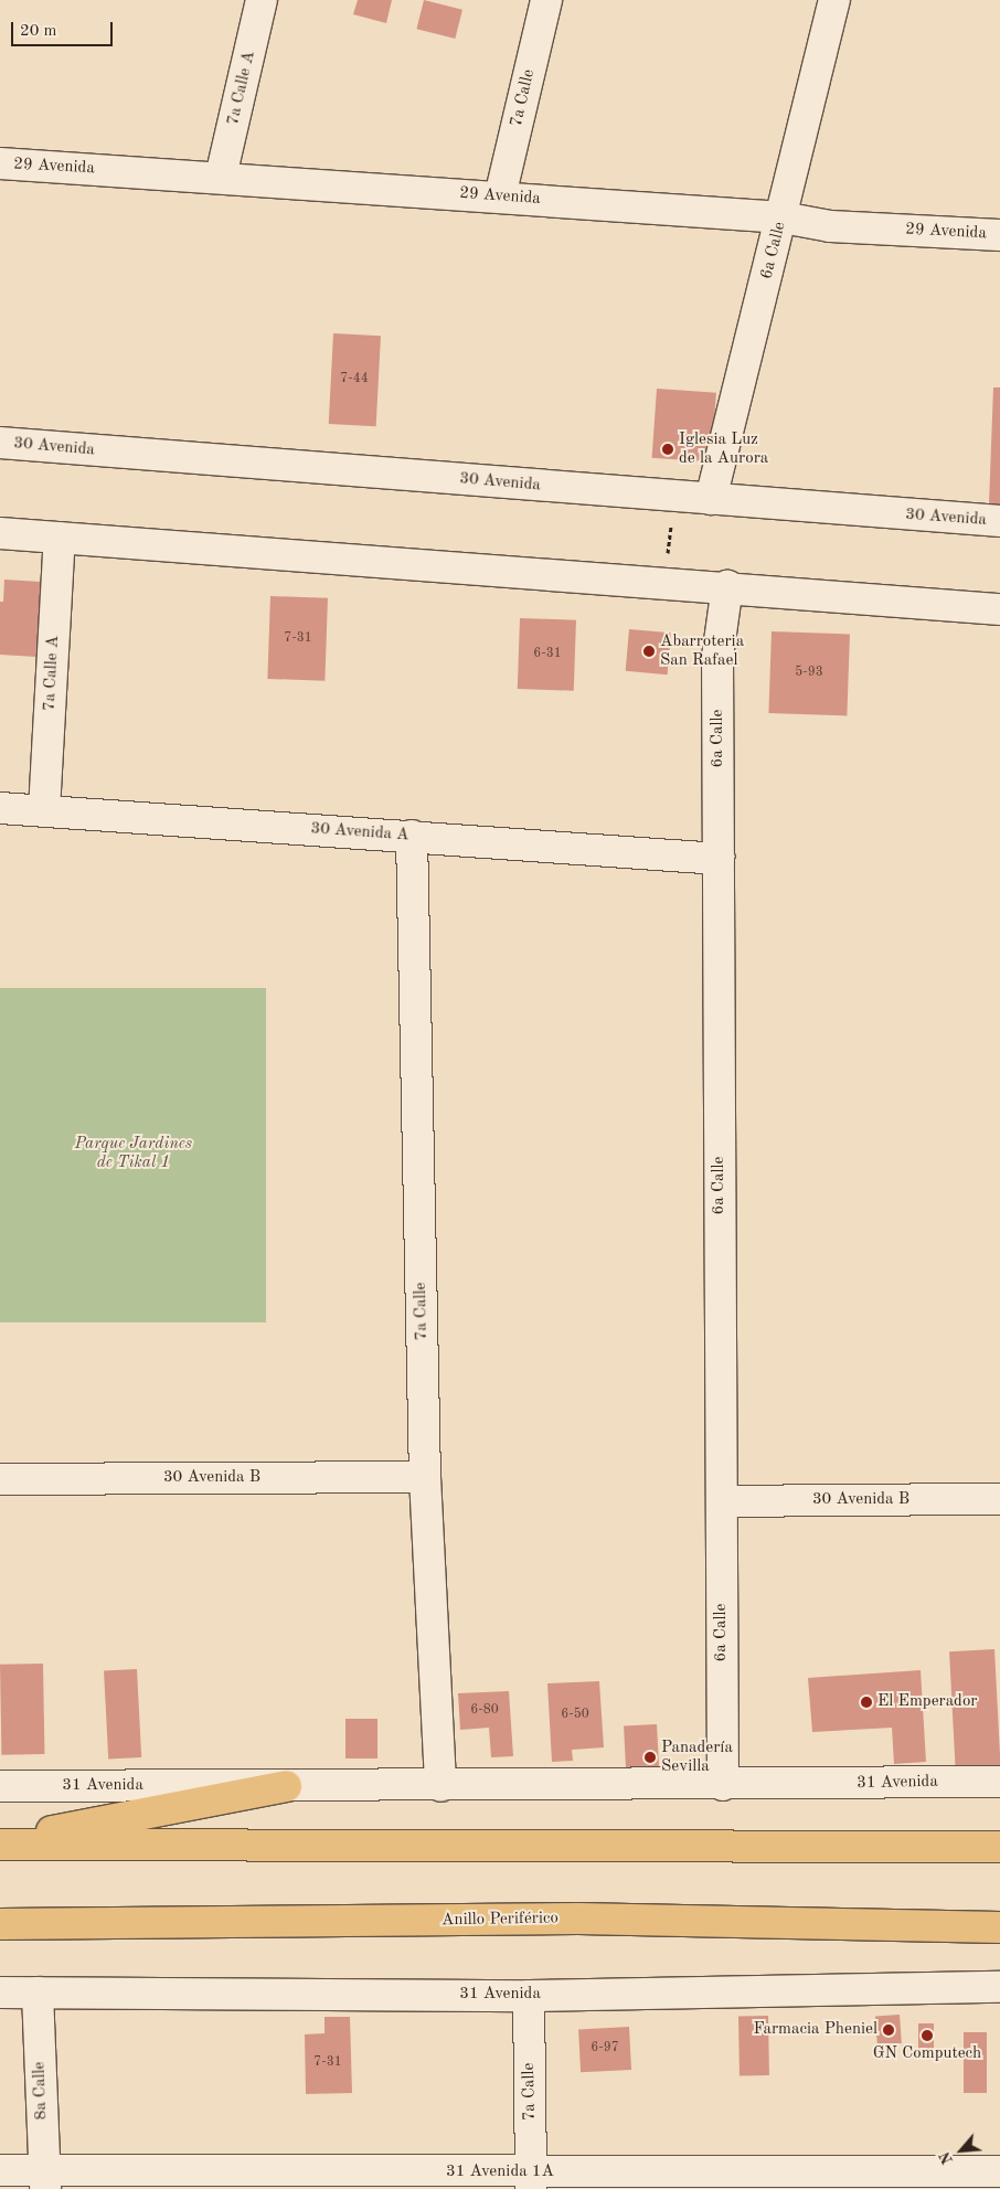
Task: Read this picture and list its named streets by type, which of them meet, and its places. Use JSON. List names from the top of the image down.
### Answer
{
  "streets": {
    "highway": ["Anillo Periférico"],
    "street": [
      "7a Calle A",
      "7a Calle",
      "29 Avenida",
      "6a Calle",
      "30 Avenida",
      "30 Avenida A",
      "30 Avenida B",
      "31 Avenida",
      "8a Calle",
      "31 Avenida 1A"
    ]
  },
  "crossings": [
    ["7a Calle A", "29 Avenida"],
    ["7a Calle A", "30 Avenida A"],
    ["7a Calle", "29 Avenida"],
    ["7a Calle", "30 Avenida A"],
    ["7a Calle", "30 Avenida B"],
    ["7a Calle", "31 Avenida"],
    ["7a Calle", "31 Avenida 1A"],
    ["29 Avenida", "6a Calle"],
    ["6a Calle", "30 Avenida"],
    ["6a Calle", "30 Avenida A"],
    ["6a Calle", "30 Avenida B"],
    ["6a Calle", "31 Avenida"],
    ["31 Avenida", "8a Calle"],
    ["8a Calle", "31 Avenida 1A"]
  ],
  "parks": ["Parque Jardines de Tikal 1"],
  "places": [
    "Iglesia Luz de la Aurora",
    "Abarroteria San Rafael",
    "El Emperador",
    "Panadería Sevilla",
    "Farmacia Pheniel",
    "GN Computech"
  ],
  "house_numbers": [
    "7-44",
    "7-31",
    "6-31",
    "5-93",
    "6-80",
    "6-50",
    "6-97",
    "7-31"
  ],
  "scale_bar": "20 m",
  "north": "bottom left"
}
